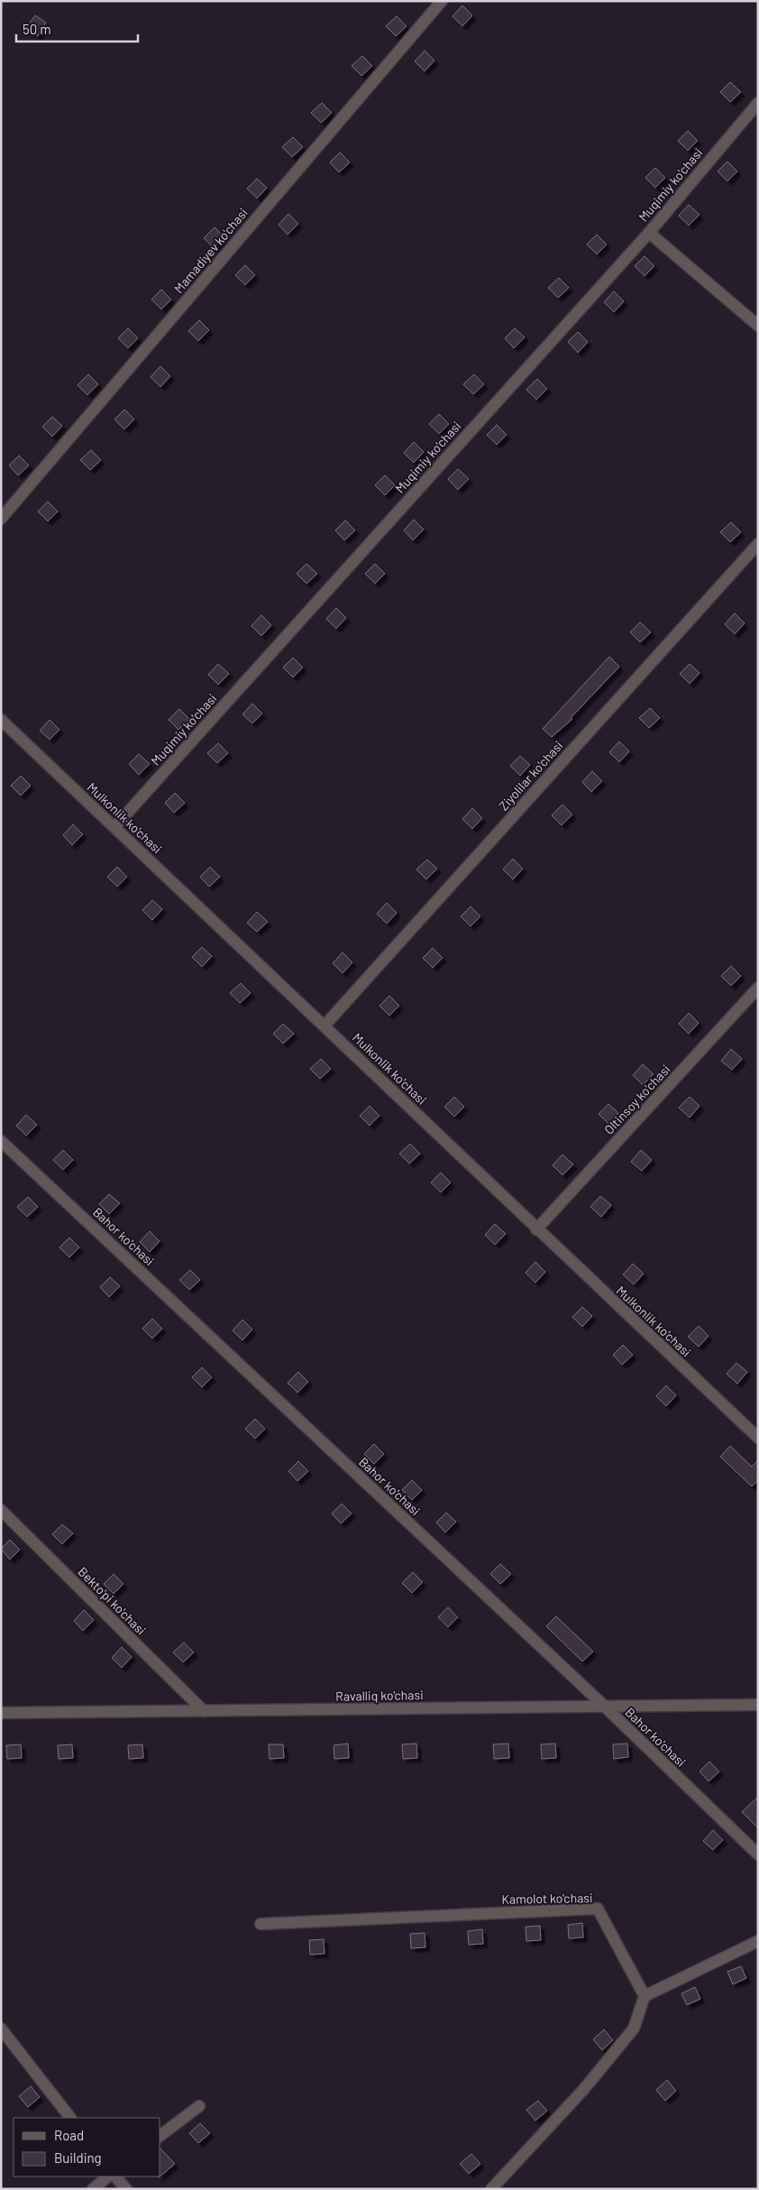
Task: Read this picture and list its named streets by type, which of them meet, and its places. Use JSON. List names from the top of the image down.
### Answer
{
  "streets": {
    "street": [
      "Muqimiy ko'chasi",
      "Mamadiyev ko'chasi",
      "Ziyolilar ko'chasi",
      "Mulkonlik ko'chasi",
      "Oltinsoy ko'chasi",
      "Bahor ko'chasi",
      "Bekto'pi ko'chasi",
      "Ravalliq ko'chasi",
      "Kamolot ko'chasi"
    ]
  },
  "crossings": [
    ["Muqimiy ko'chasi", "Mulkonlik ko'chasi"],
    ["Ziyolilar ko'chasi", "Mulkonlik ko'chasi"],
    ["Mulkonlik ko'chasi", "Oltinsoy ko'chasi"],
    ["Bahor ko'chasi", "Ravalliq ko'chasi"],
    ["Bekto'pi ko'chasi", "Ravalliq ko'chasi"]
  ],
  "legend": ["Road", "Building"],
  "scale_bar": "50 m"
}
